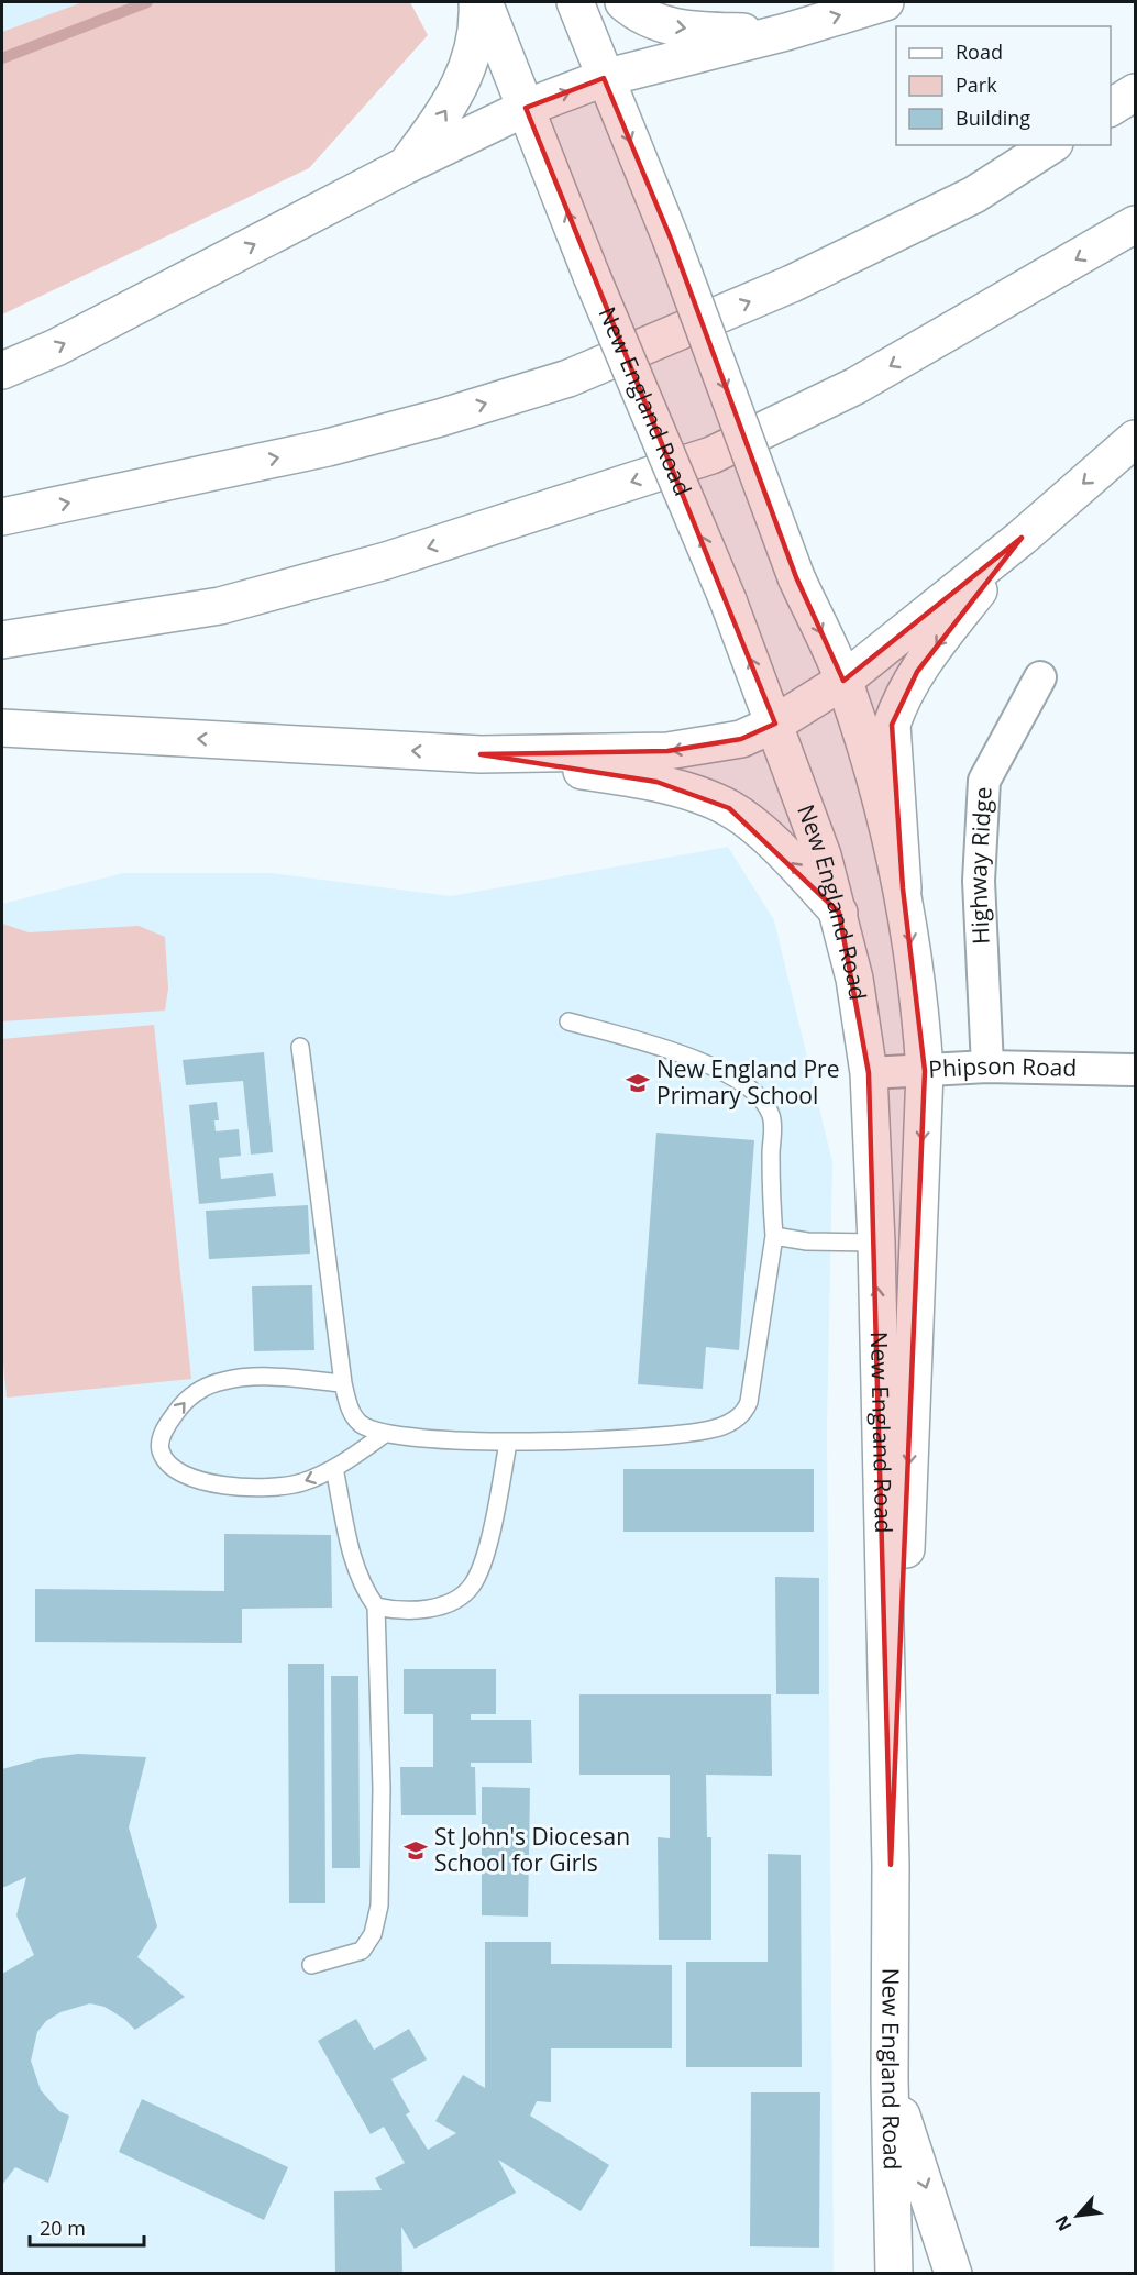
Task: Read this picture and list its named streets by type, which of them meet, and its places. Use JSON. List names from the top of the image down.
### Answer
{
  "streets": {
    "main road": ["New England Road"],
    "street": ["Highway Ridge", "Phipson Road"]
  },
  "crossings": [
    ["New England Road", "Phipson Road"],
    ["Highway Ridge", "Phipson Road"]
  ],
  "places": {
    "school or university": ["New England Pre Primary School", "St John's Diocesan School for Girls"]
  },
  "legend": ["Road", "Park", "Building"],
  "scale_bar": "20 m",
  "north": "bottom left"
}
